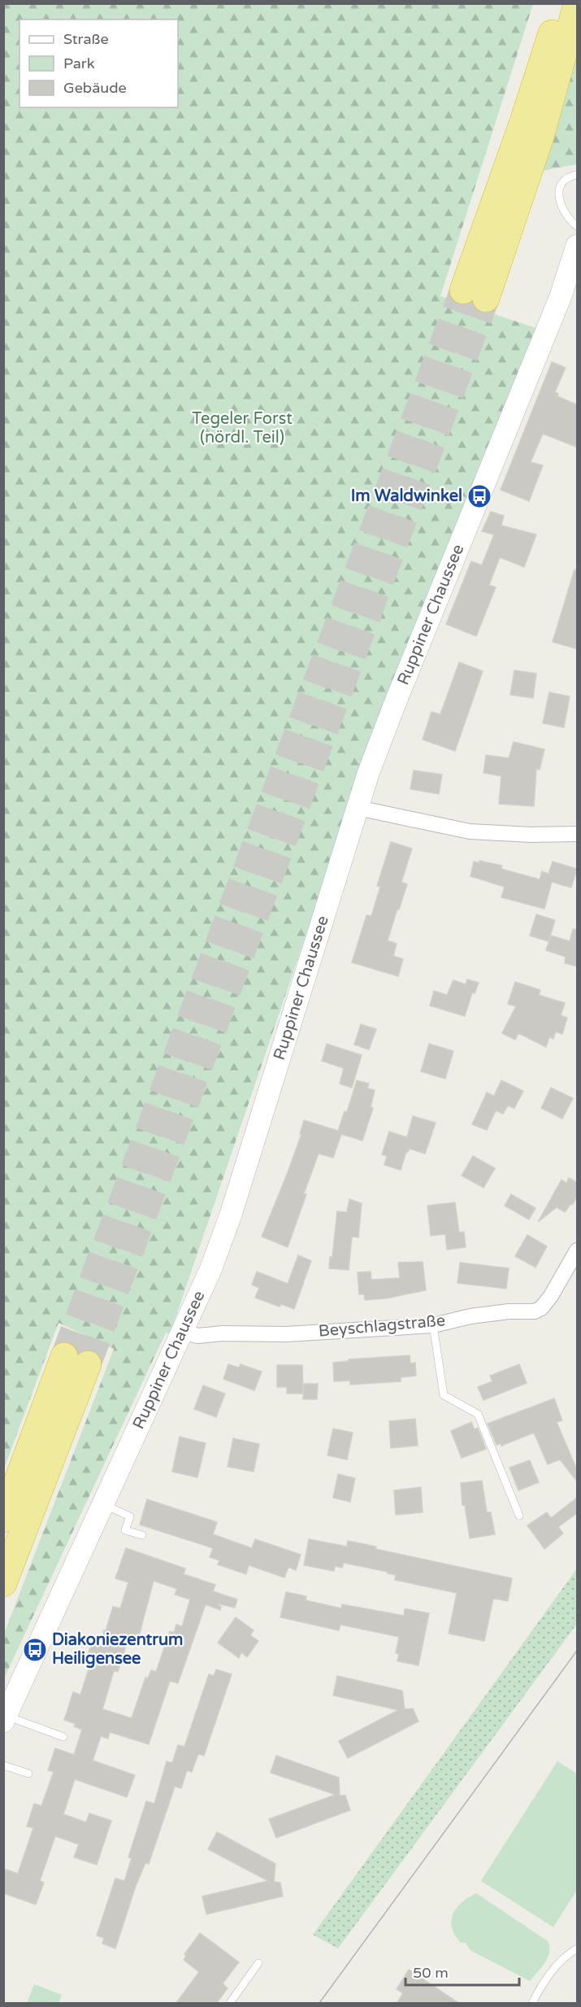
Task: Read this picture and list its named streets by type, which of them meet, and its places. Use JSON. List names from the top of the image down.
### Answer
{
  "streets": {
    "street": ["Ruppiner Chaussee", "Beyschlagstraße"]
  },
  "crossings": [
    ["Ruppiner Chaussee", "Beyschlagstraße"]
  ],
  "parks": ["Tegeler Forst (nördl. Teil)"],
  "places": {
    "bus stop": ["Im Waldwinkel", "Diakoniezentrum Heiligensee"]
  },
  "legend": ["Straße", "Park", "Gebäude"],
  "scale_bar": "50 m"
}
